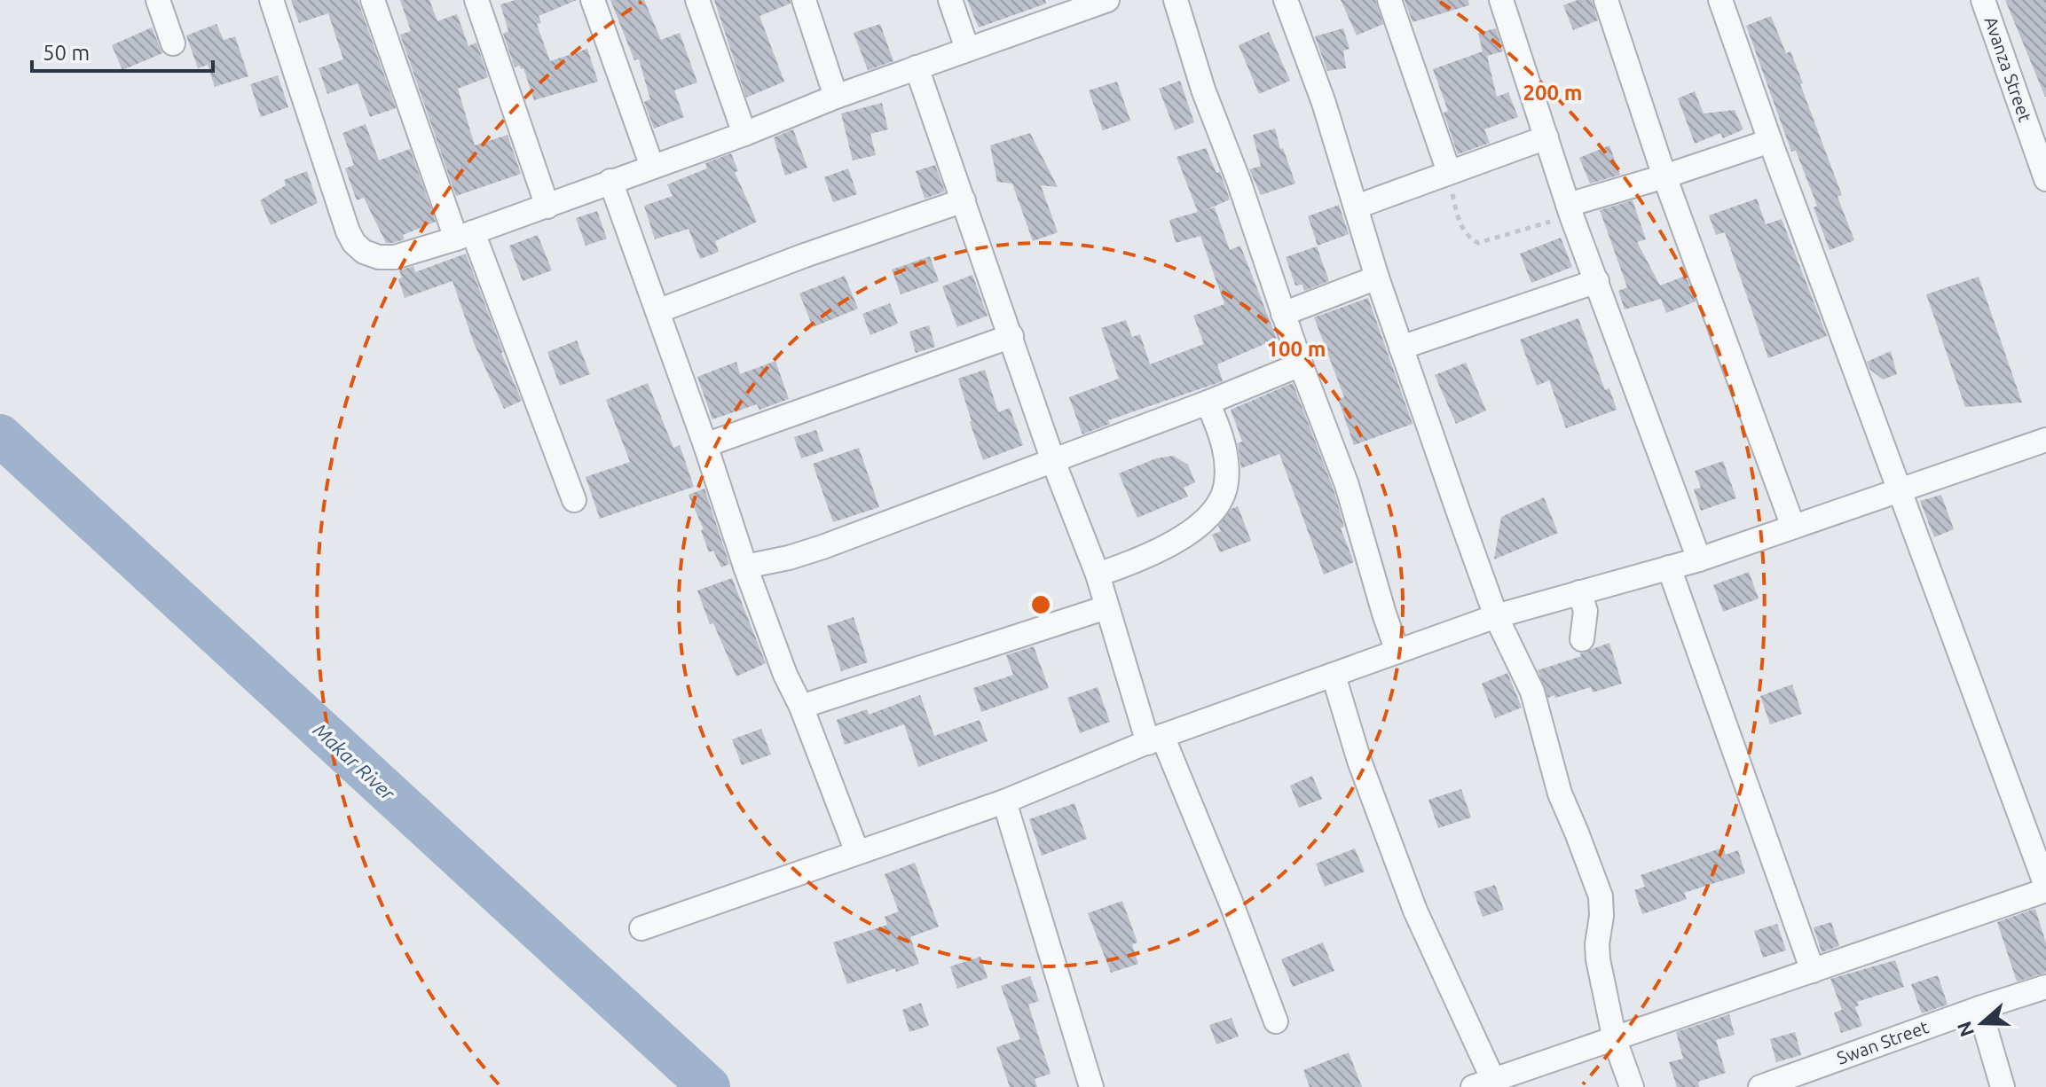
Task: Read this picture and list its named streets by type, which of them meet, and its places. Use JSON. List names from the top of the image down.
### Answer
{
  "streets": {
    "street": ["Avanza Street", "Swan Street"]
  },
  "water": ["Makar River"],
  "scale_bar": "50 m",
  "north": "left",
  "rings": ["200 m", "100 m"]
}
